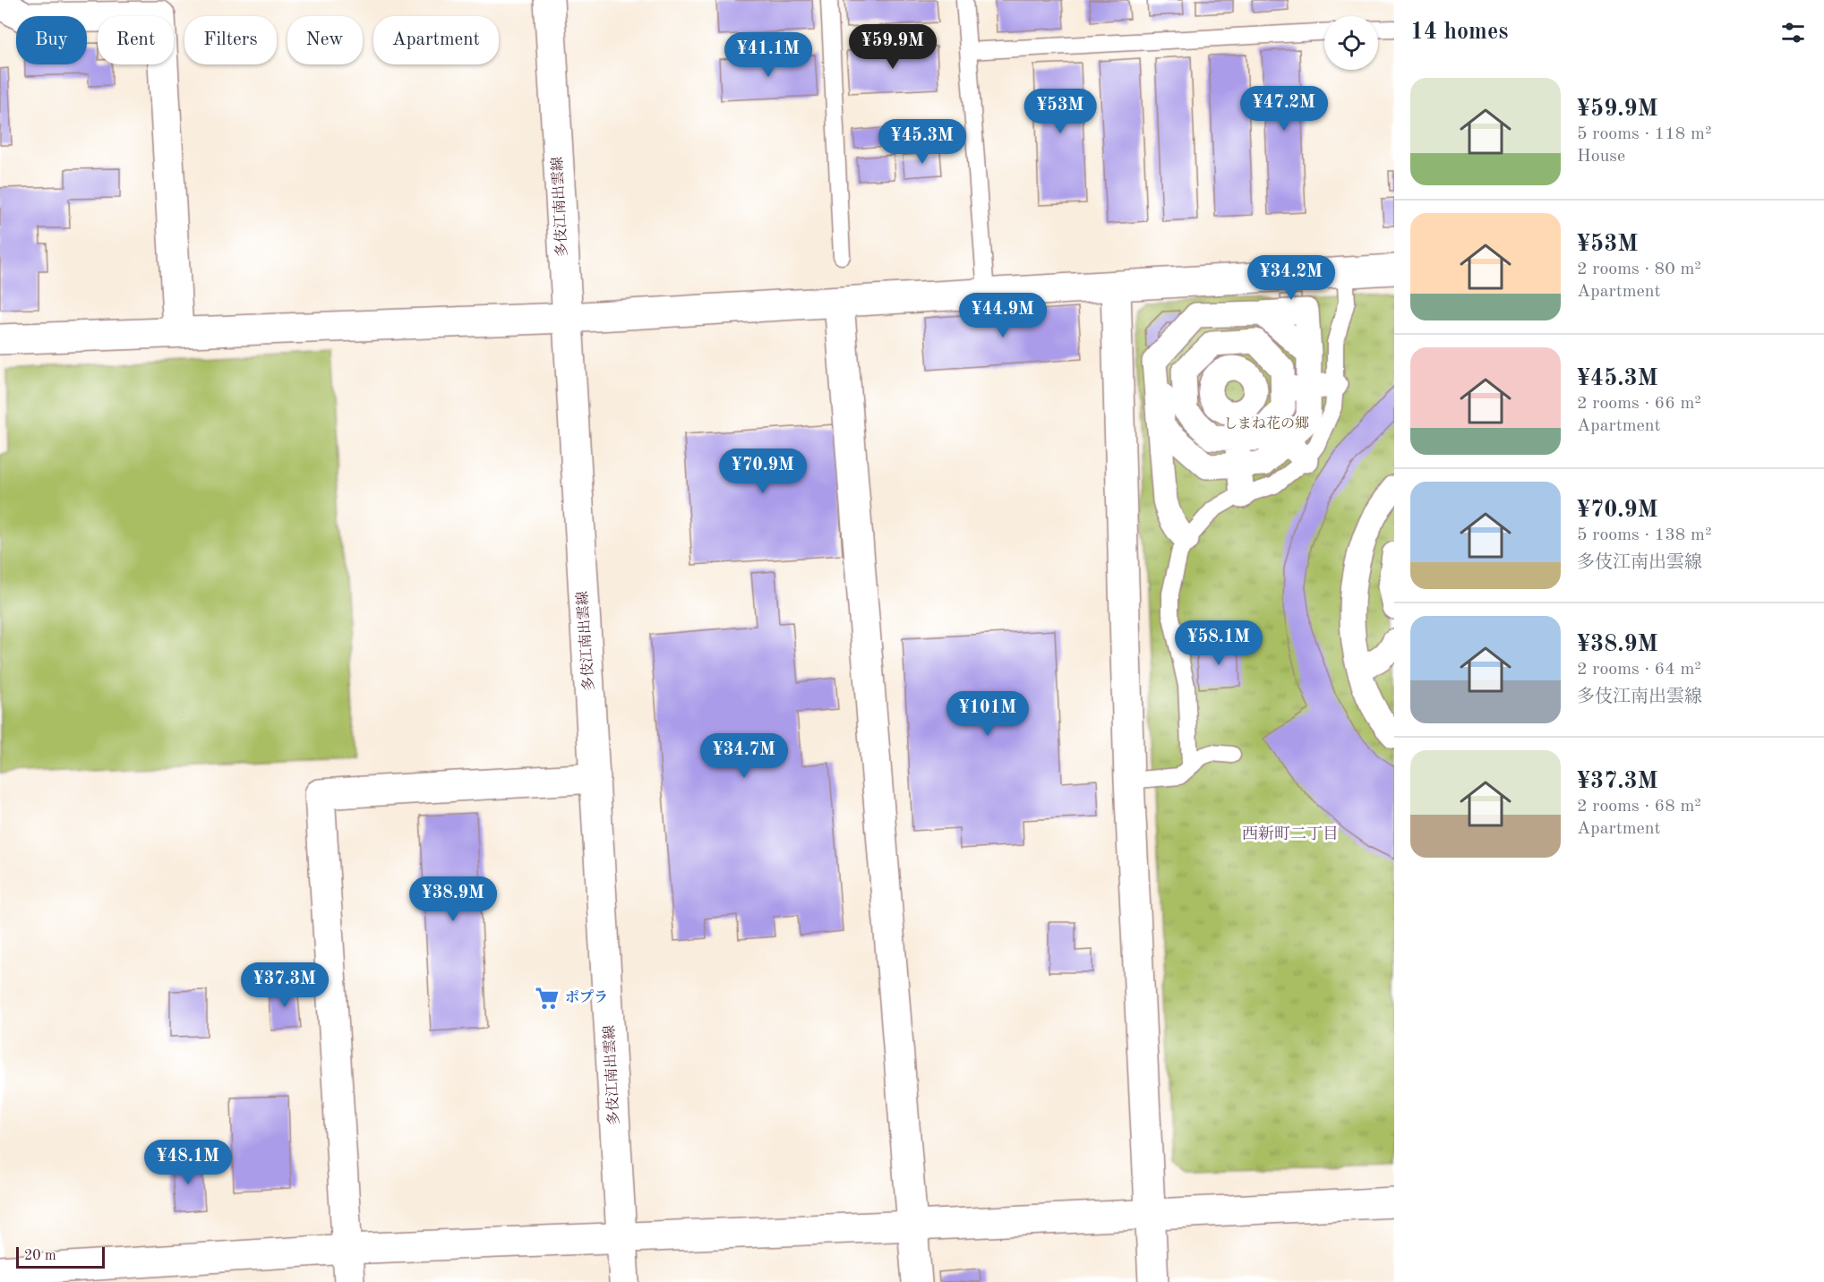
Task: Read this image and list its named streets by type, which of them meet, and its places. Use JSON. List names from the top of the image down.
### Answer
{
  "streets": {
    "street": ["多伎江南出雲線"]
  },
  "districts": ["西新町二丁目"],
  "parks": ["しまね花の郷"],
  "places": {
    "supermarket": ["ポプラ"]
  },
  "scale_bar": "20 m",
  "page": {
    "heading": "14 homes",
    "chip": [
      "Buy",
      "Rent",
      "Filters",
      "New",
      "Apartment"
    ],
    "price": [
      "¥59.9M",
      "¥41.1M",
      "¥47.2M",
      "¥53M",
      "¥45.3M",
      "¥34.2M",
      "¥44.9M",
      "¥70.9M",
      "¥58.1M",
      "¥101M",
      "¥34.7M",
      "¥38.9M",
      "¥37.3M",
      "¥48.1M"
    ],
    "list": [
      {
        "name": "¥59.9M",
        "note": "5 rooms · 118 m² · House"
      },
      {
        "name": "¥53M",
        "note": "2 rooms · 80 m² · Apartment"
      },
      {
        "name": "¥45.3M",
        "note": "2 rooms · 66 m² · Apartment"
      },
      {
        "name": "¥70.9M",
        "note": "5 rooms · 138 m² · 多伎江南出雲線"
      },
      {
        "name": "¥38.9M",
        "note": "2 rooms · 64 m² · 多伎江南出雲線"
      },
      {
        "name": "¥37.3M",
        "note": "2 rooms · 68 m² · Apartment"
      }
    ],
    "scale": "20 m"
  }
}
